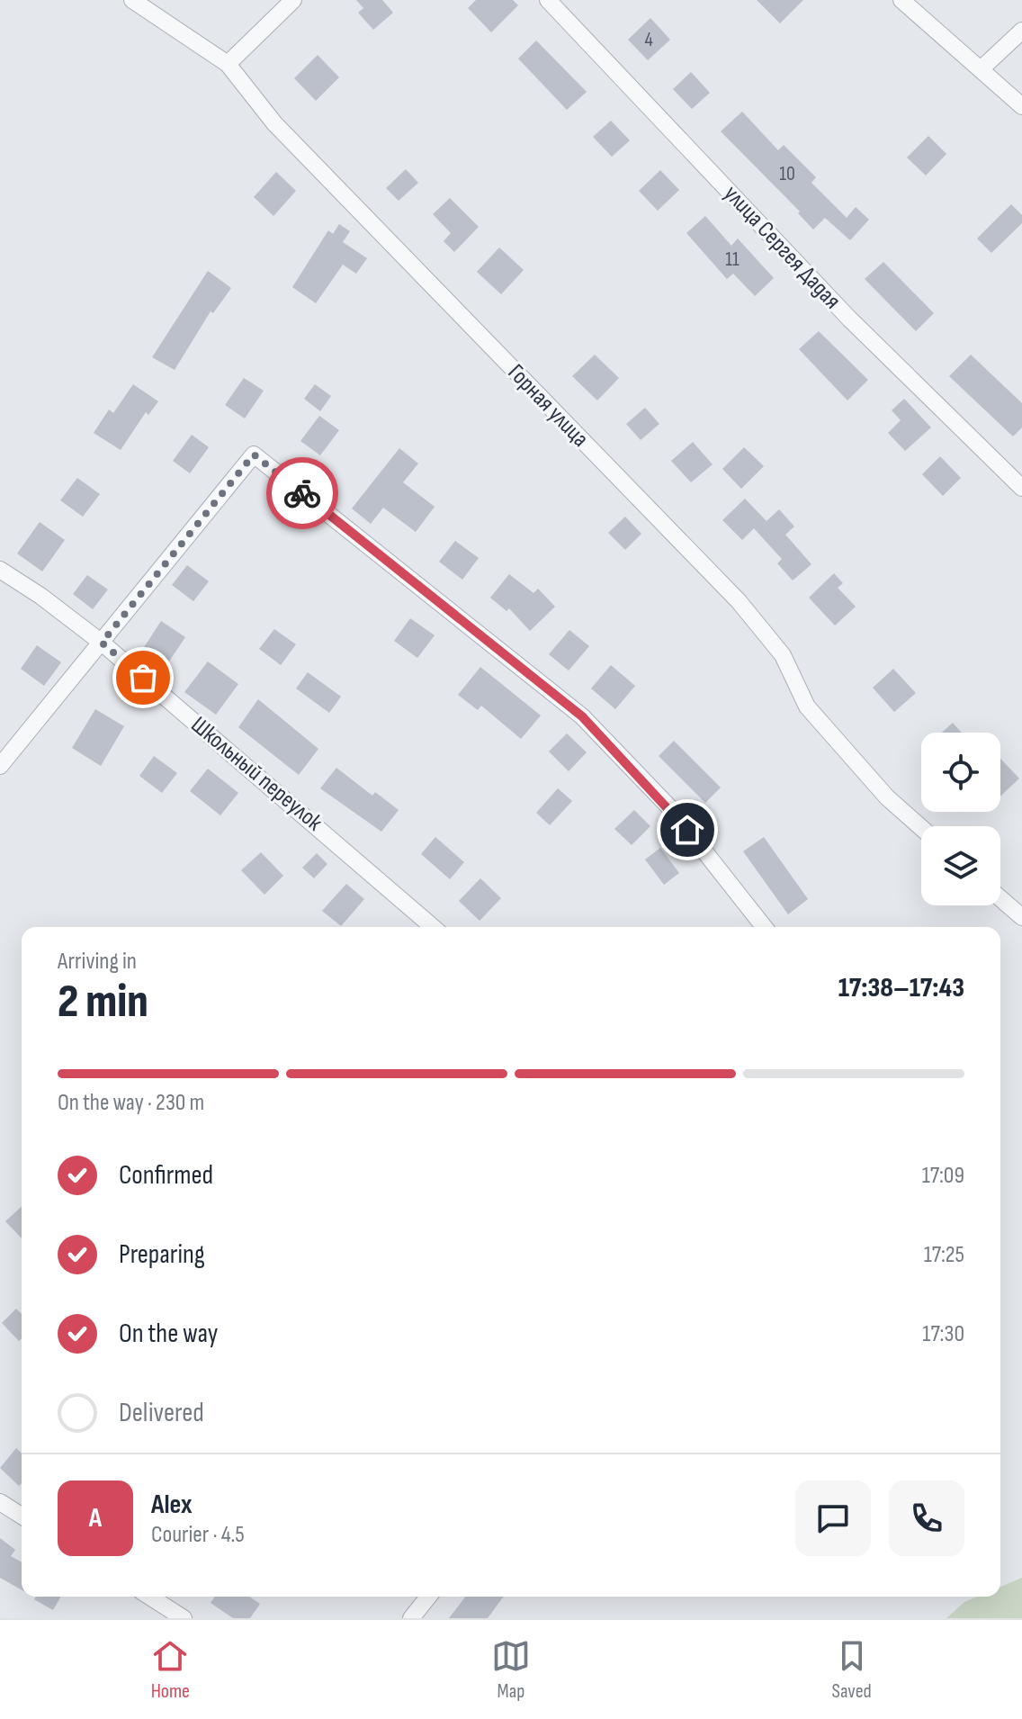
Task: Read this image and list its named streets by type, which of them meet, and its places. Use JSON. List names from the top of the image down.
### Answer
{
  "streets": {
    "street": ["улица Сергея Дадая", "Горная улица", "Школьный переулок"]
  },
  "house_numbers": ["4", "10", "11"],
  "page": {
    "heading": ["2 min", "Arriving in", "17:38–17:43"],
    "panel": ["Alex", "Courier · 4.5"],
    "bar": "On the way · 230 m",
    "list": [
      ["Confirmed", "17:09"],
      ["Preparing", "17:25"],
      ["On the way", "17:30"],
      "Delivered"
    ],
    "round": "A",
    "tabs": ["Home", "Map", "Saved"]
  }
}
